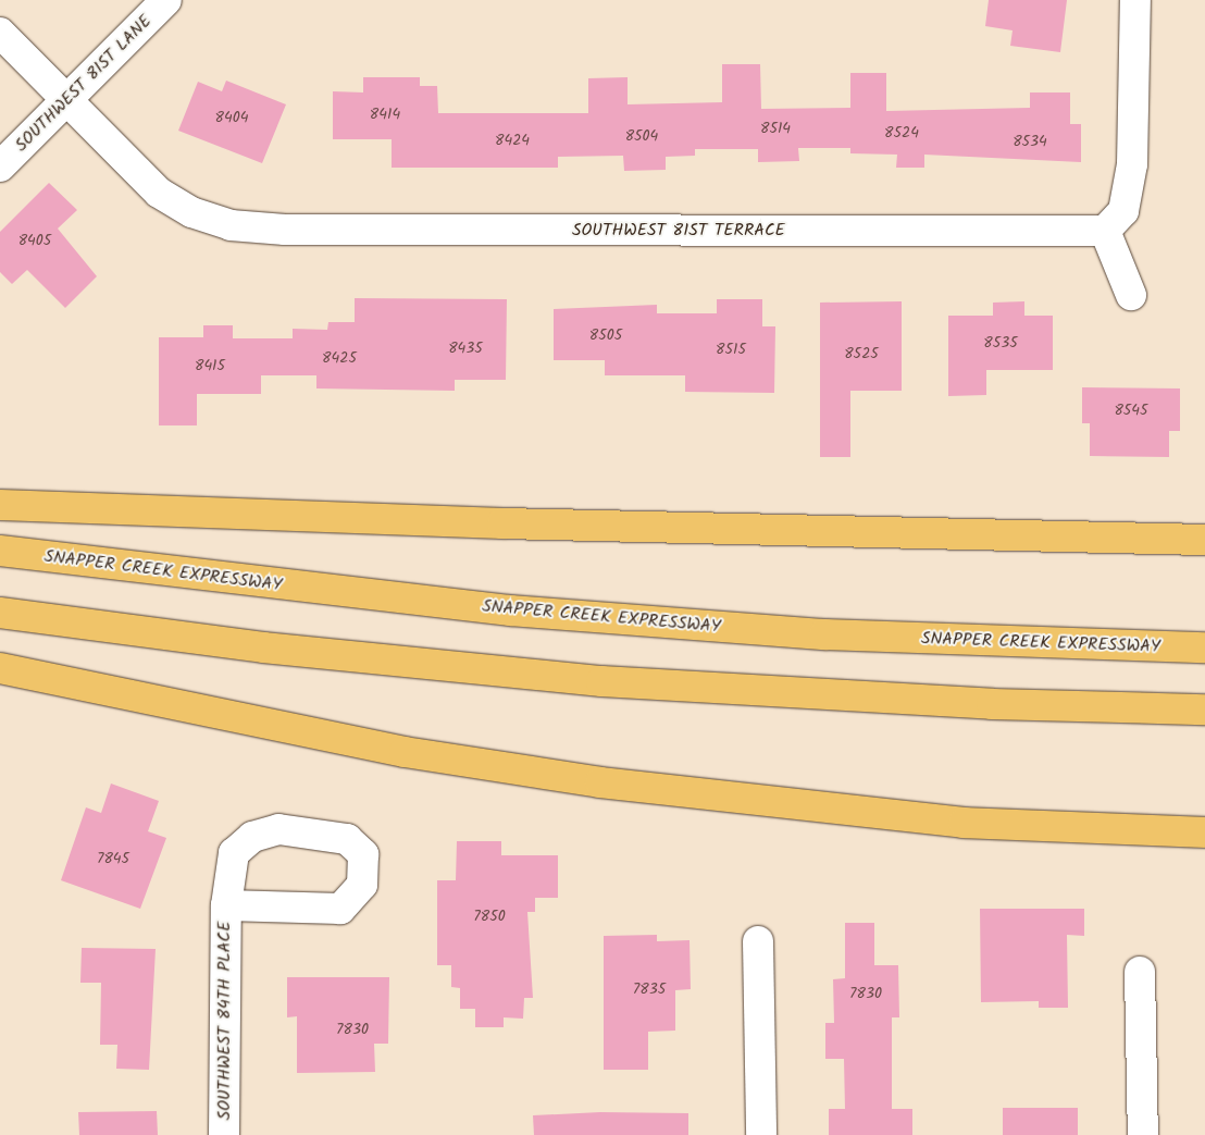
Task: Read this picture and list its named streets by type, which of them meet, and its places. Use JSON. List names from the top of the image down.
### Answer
{
  "streets": {
    "highway": ["SNAPPER CREEK EXPRESSWAY"],
    "street": ["SOUTHWEST 81ST LANE", "SOUTHWEST 81ST TERRACE", "SOUTHWEST 84TH PLACE"]
  },
  "crossings": [
    ["SOUTHWEST 81ST LANE", "SOUTHWEST 81ST TERRACE"]
  ],
  "house_numbers": [
    "8414",
    "8404",
    "8514",
    "8524",
    "8504",
    "8424",
    "8534",
    "8405",
    "8505",
    "8535",
    "8435",
    "8515",
    "8525",
    "8425",
    "8415",
    "8545",
    "7845",
    "7850",
    "7835",
    "7830",
    "7830"
  ]
}
